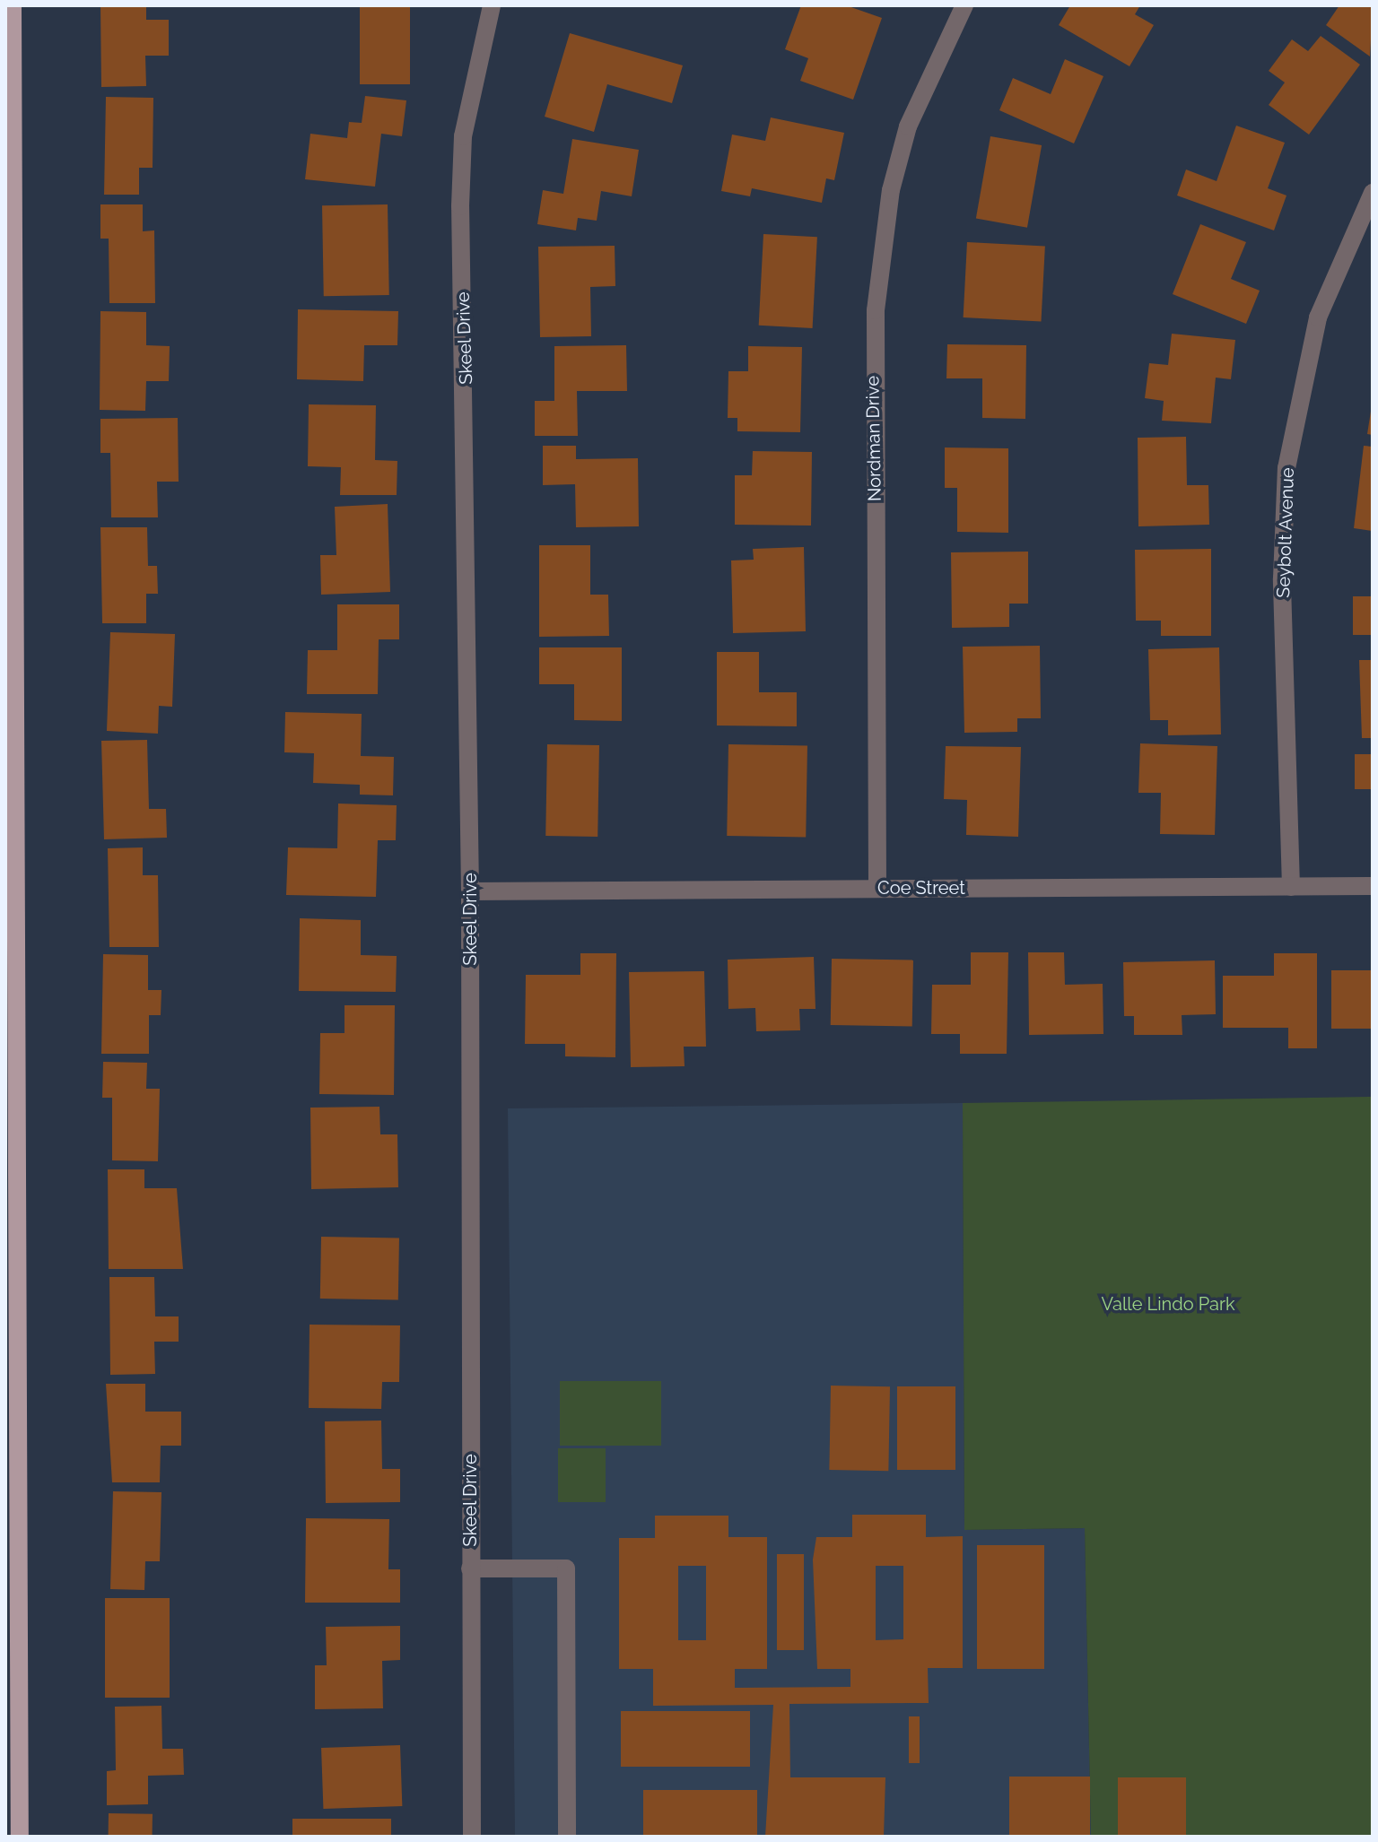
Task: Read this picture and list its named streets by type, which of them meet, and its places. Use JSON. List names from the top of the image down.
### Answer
{
  "streets": {
    "street": [
      "Skeel Drive",
      "Nordman Drive",
      "Seybolt Avenue",
      "Coe Street"
    ]
  },
  "crossings": [
    ["Skeel Drive", "Coe Street"],
    ["Nordman Drive", "Coe Street"],
    ["Seybolt Avenue", "Coe Street"]
  ],
  "parks": ["Valle Lindo Park"]
}
